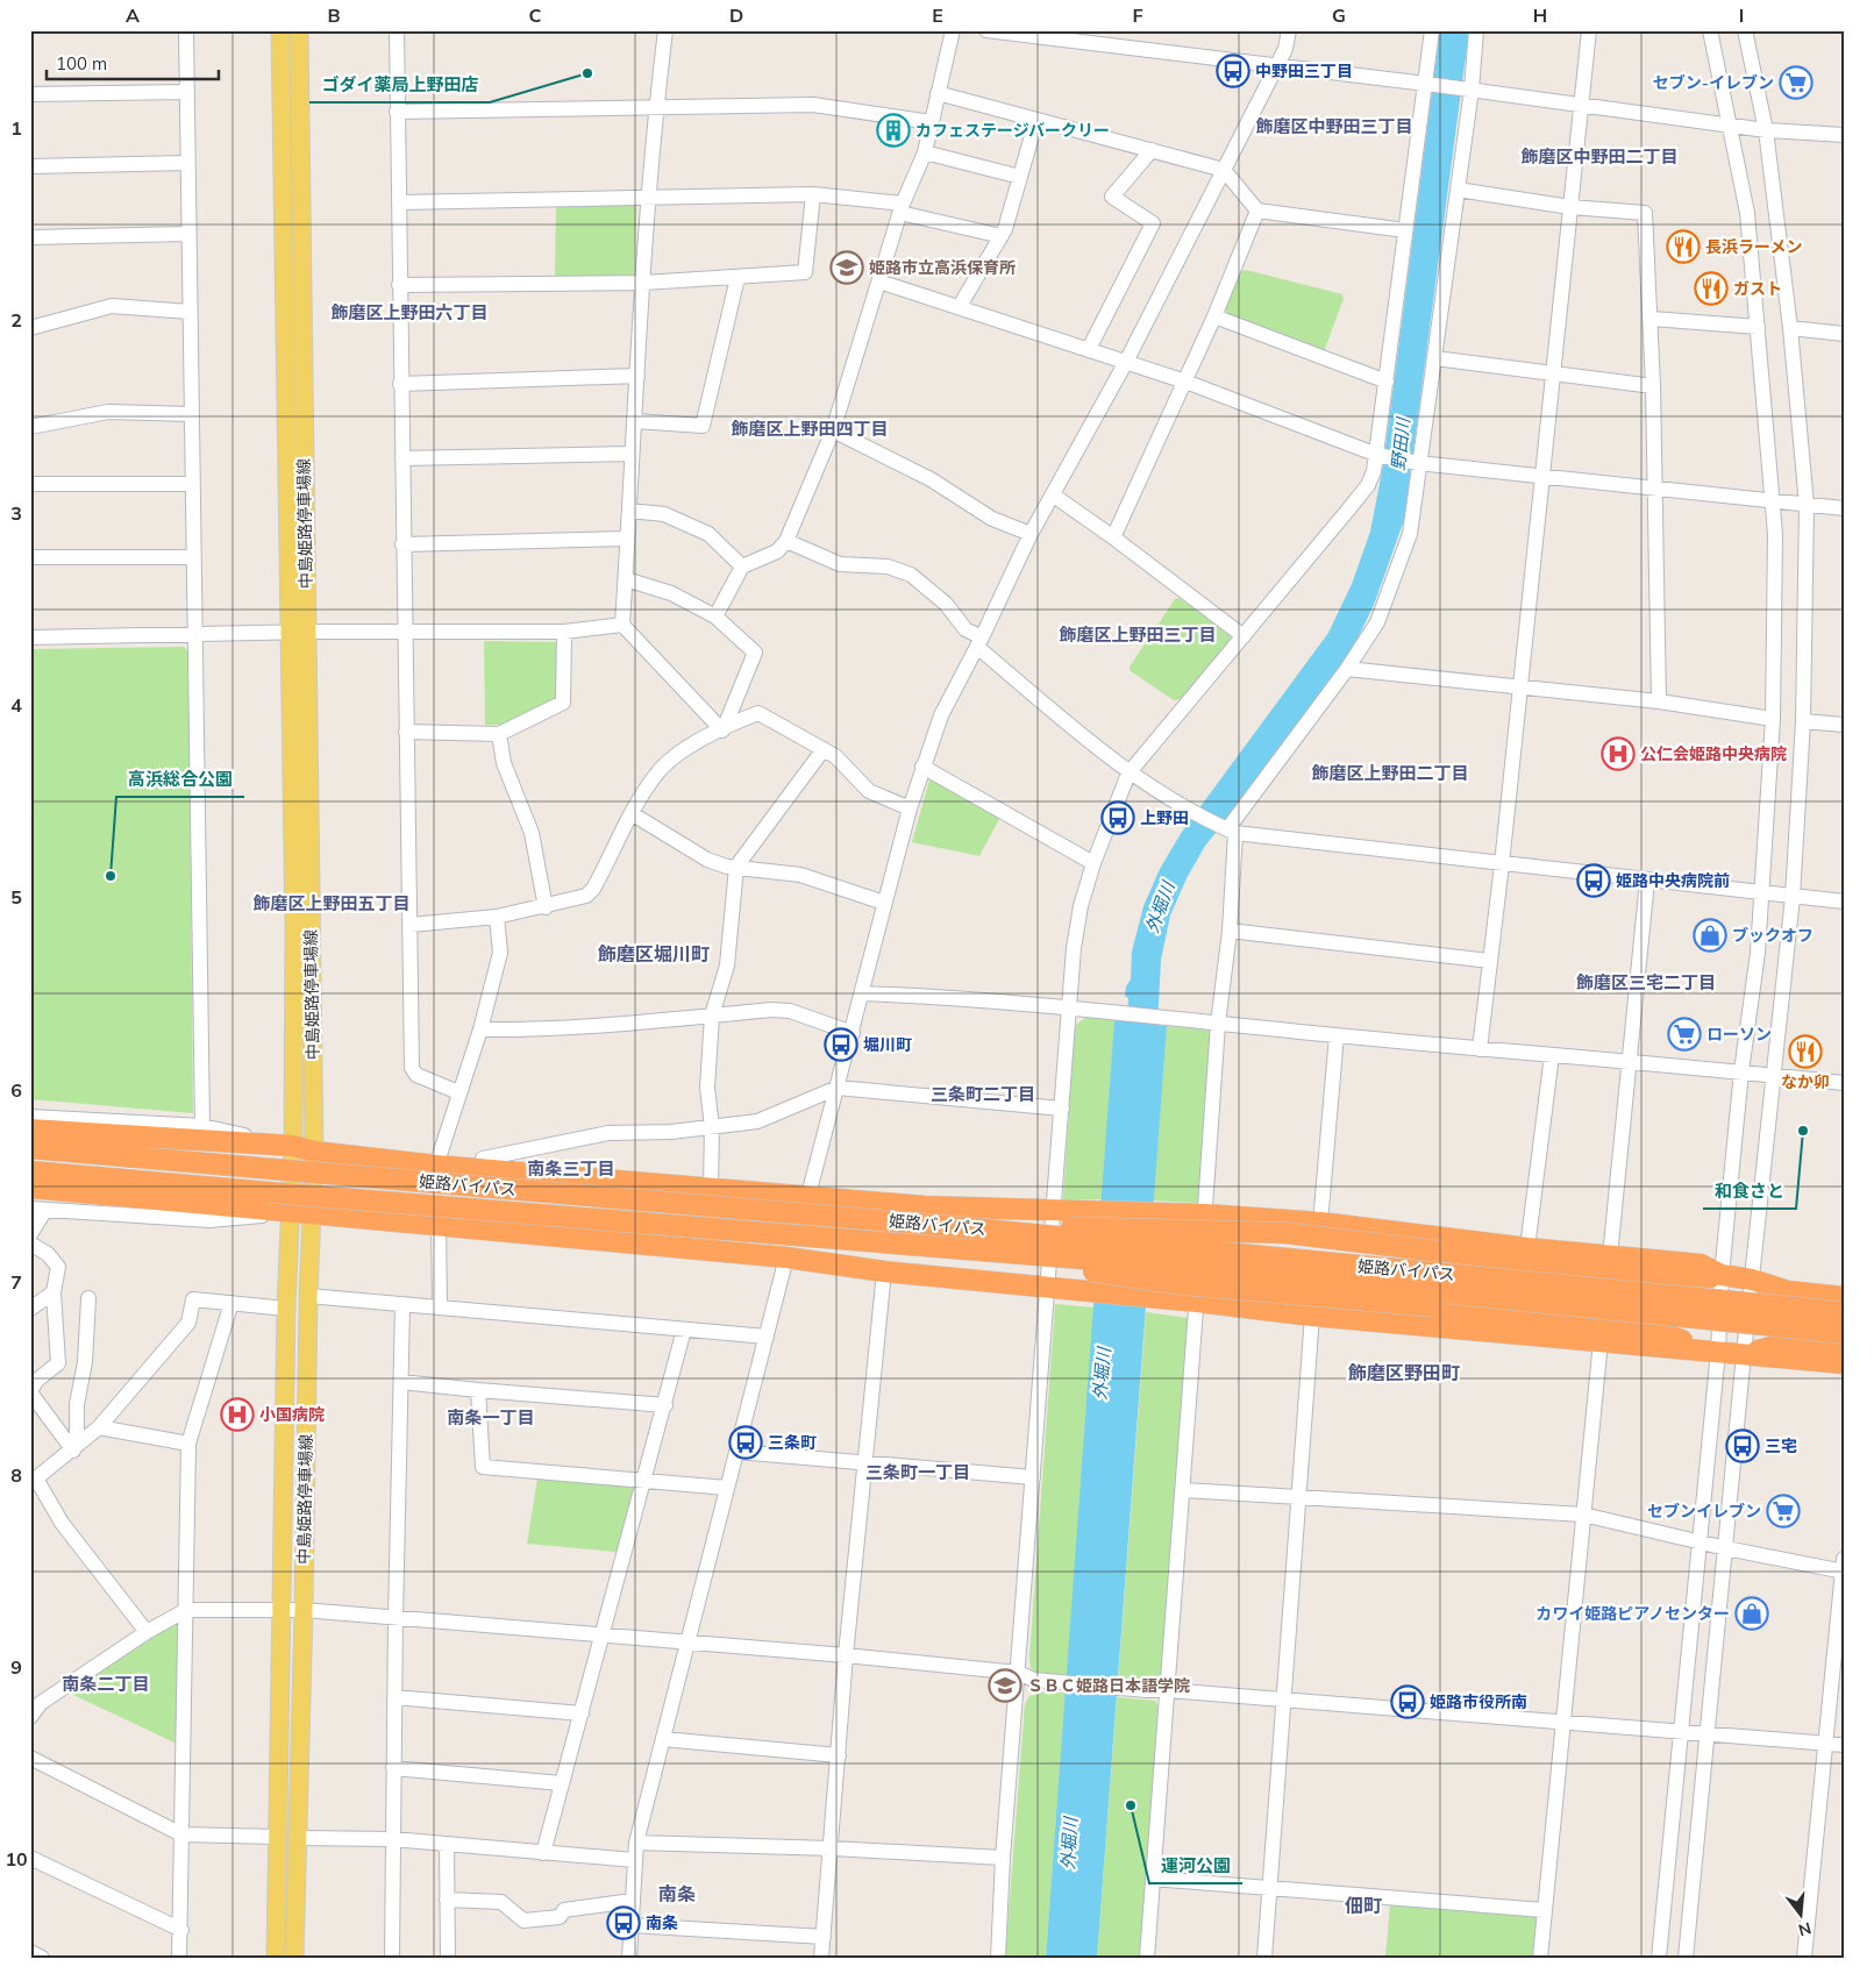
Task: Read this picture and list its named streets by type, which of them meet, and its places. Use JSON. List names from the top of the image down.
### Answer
{
  "streets": {
    "highway": ["姫路バイパス"],
    "main road": ["中島姫路停車場線"]
  },
  "districts": [
    "飾磨区中野田三丁目",
    "飾磨区中野田二丁目",
    "飾磨区上野田六丁目",
    "飾磨区上野田四丁目",
    "飾磨区上野田三丁目",
    "飾磨区上野田二丁目",
    "飾磨区上野田五丁目",
    "飾磨区堀川町",
    "飾磨区三宅二丁目",
    "三条町二丁目",
    "南条三丁目",
    "飾磨区野田町",
    "南条一丁目",
    "三条町一丁目",
    "南条二丁目",
    "南条",
    "佃町"
  ],
  "water": ["野田川", "外堀川"],
  "places": {
    "bus stop": [
      "中野田三丁目",
      "上野田",
      "姫路中央病院前",
      "堀川町",
      "三条町",
      "三宅",
      "姫路市役所南",
      "南条"
    ],
    "other": [
      "ゴダイ薬局上野田店",
      "高浜総合公園",
      "和食さと",
      "運河公園"
    ],
    "supermarket": ["セブン-イレブン", "ローソン", "セブンイレブン"],
    "building": ["カフェステージバークリー"],
    "restaurant": ["長浜ラーメン", "ガスト", "なか卯"],
    "school or university": ["姫路市立高浜保育所", "ＳＢＣ姫路日本語学院"],
    "hospital": ["公仁会姫路中央病院", "小国病院"],
    "shop": ["ブックオフ", "カワイ姫路ピアノセンター"]
  },
  "scale_bar": "100 m",
  "north": "bottom",
  "grid": {
    "columns": [
      "A",
      "B",
      "C",
      "D",
      "E",
      "F",
      "G",
      "H",
      "I"
    ],
    "rows": [
      "1",
      "2",
      "3",
      "4",
      "5",
      "6",
      "7",
      "8",
      "9",
      "10"
    ]
  }
}
